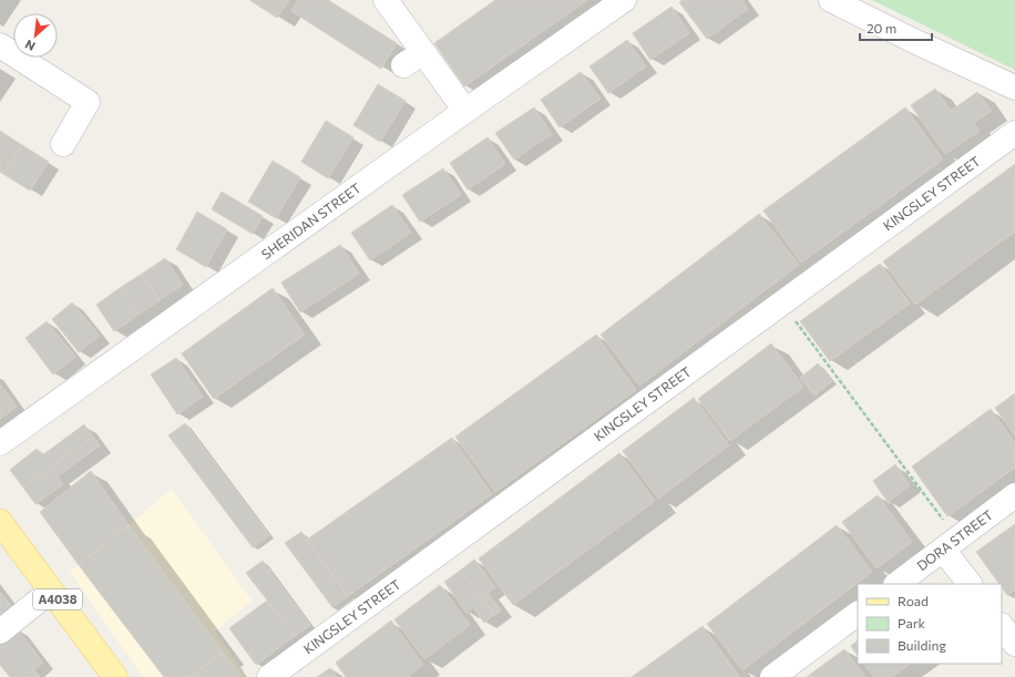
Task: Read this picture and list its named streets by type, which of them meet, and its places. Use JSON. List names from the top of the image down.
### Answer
{
  "streets": {
    "main road": ["A4038"],
    "street": ["KINGSLEY STREET", "SHERIDAN STREET", "DORA STREET"]
  },
  "legend": ["Road", "Park", "Building"],
  "scale_bar": "20 m",
  "north": "bottom left"
}
